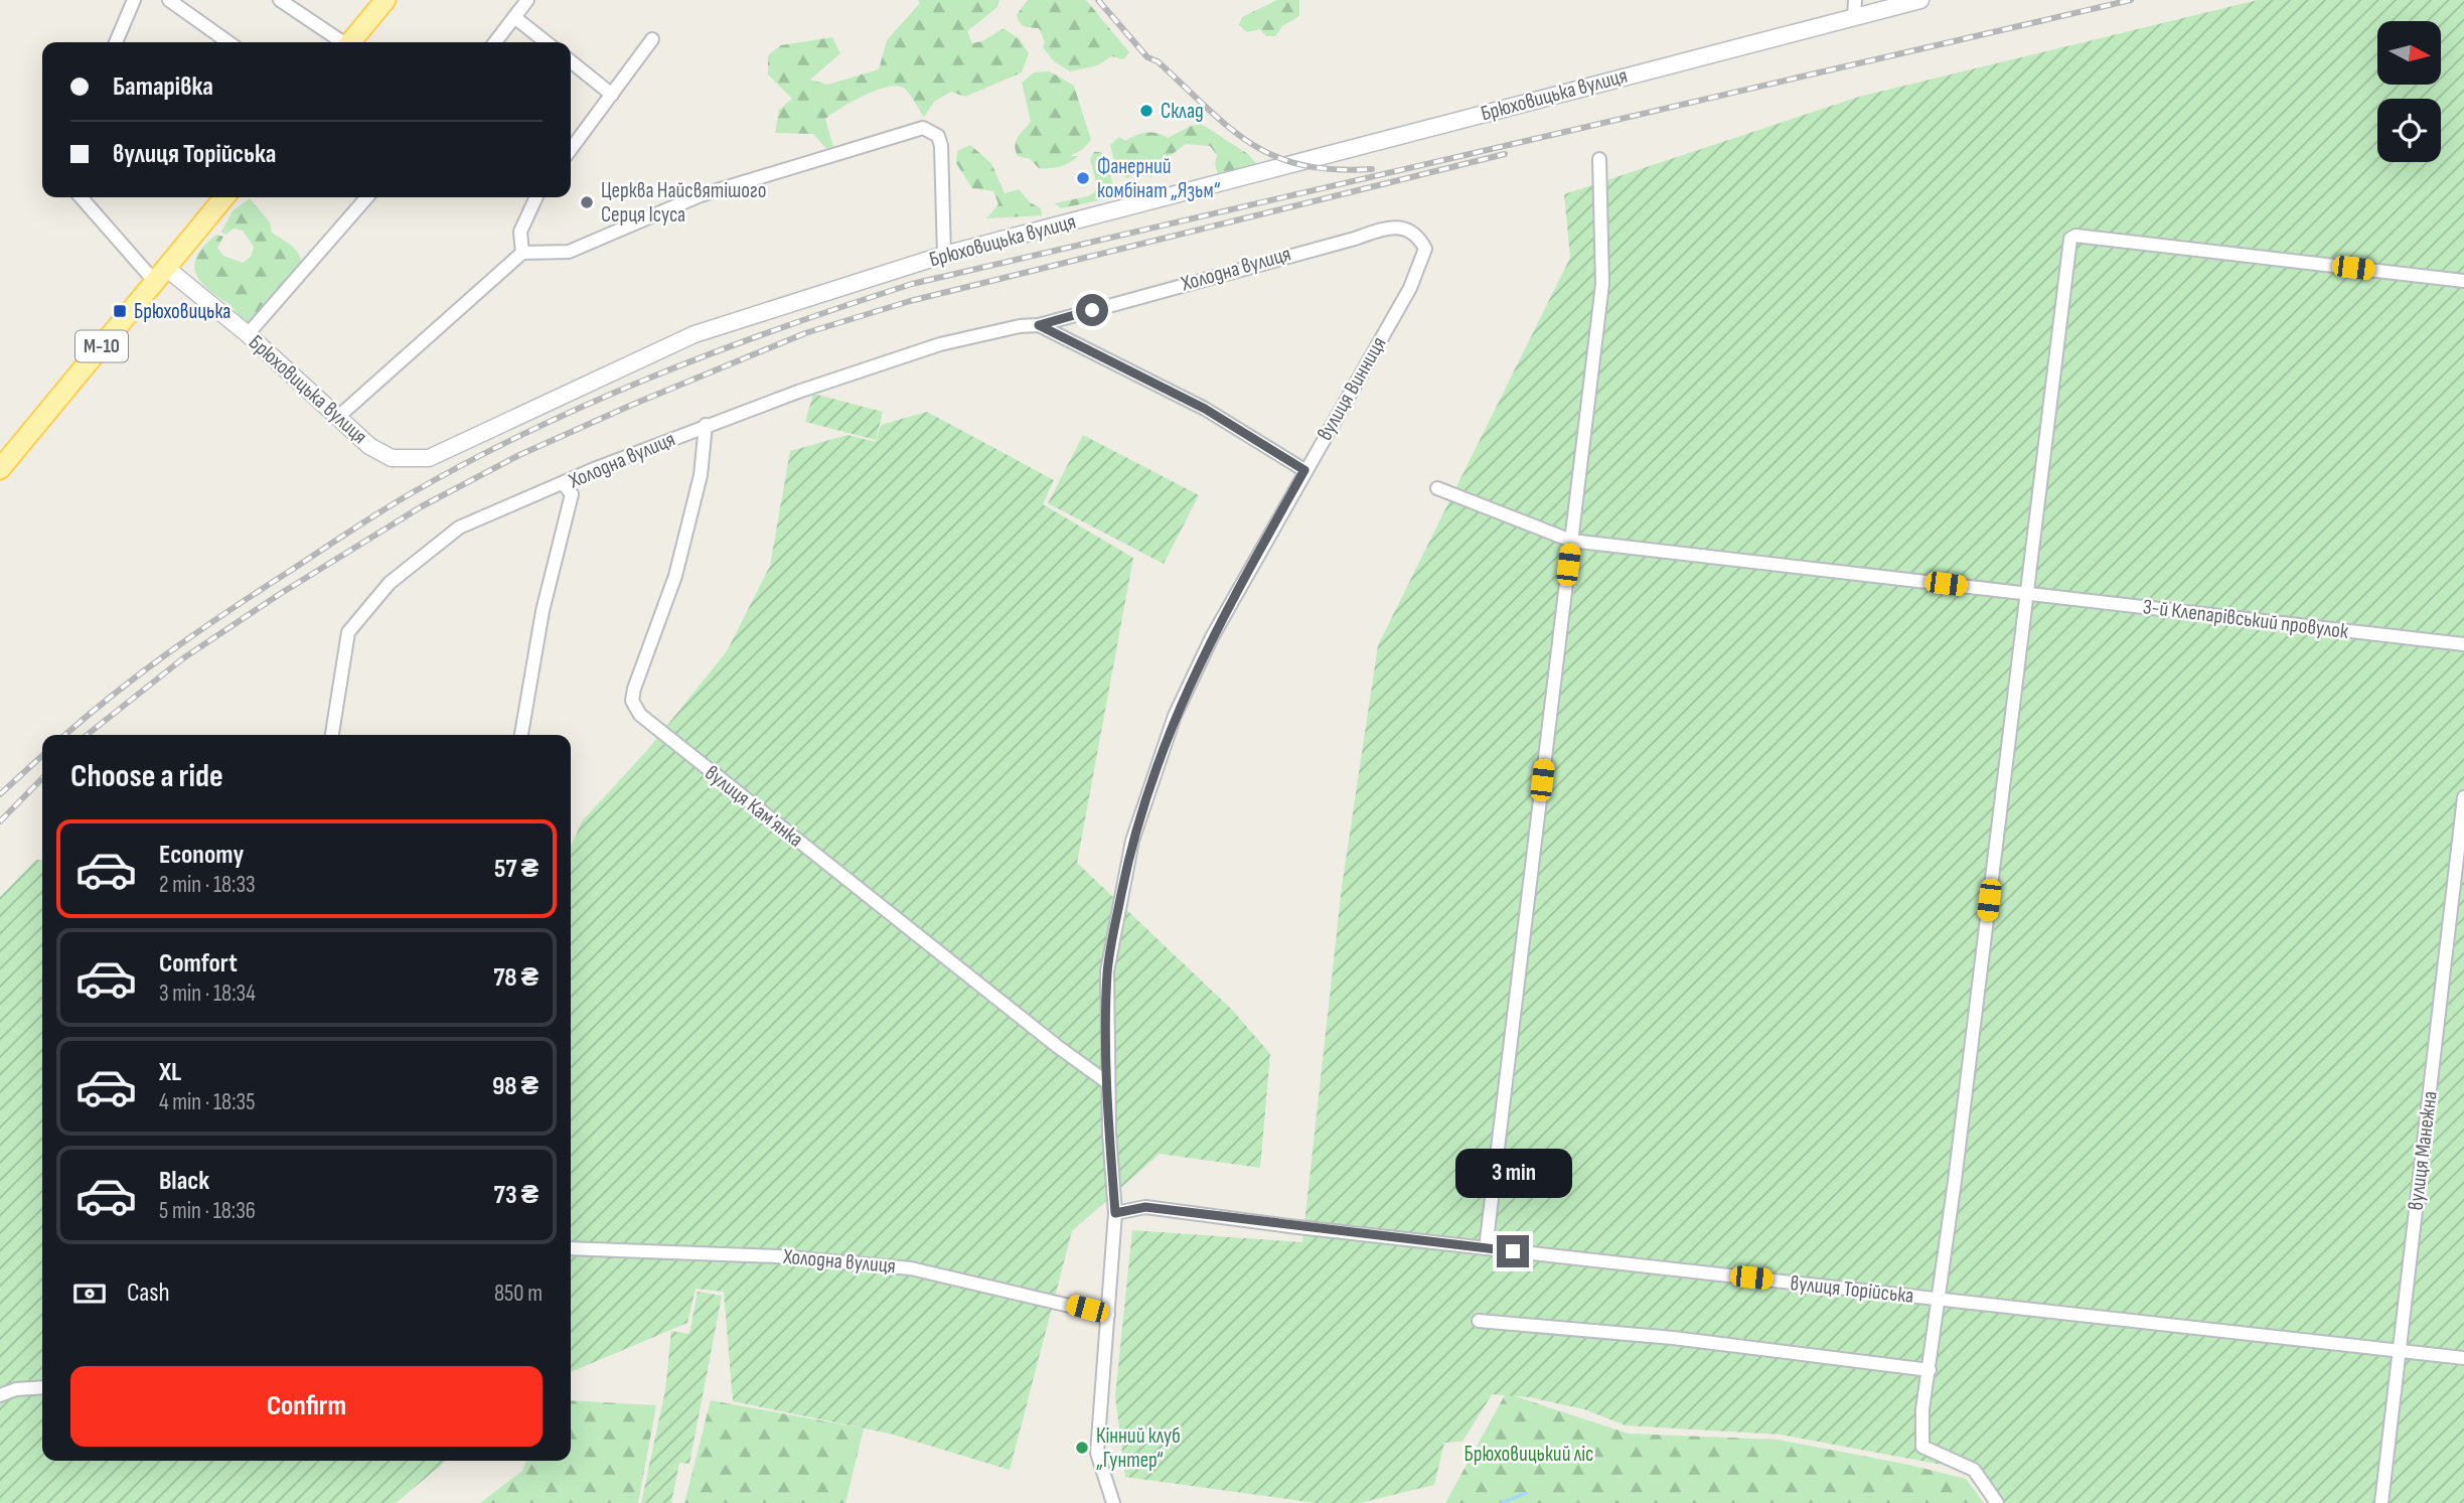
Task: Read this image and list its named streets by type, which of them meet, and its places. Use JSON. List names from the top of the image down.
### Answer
{
  "streets": {
    "main road": ["Брюховицька вулиця", "М-10"],
    "street": [
      "Холодна вулиця",
      "вулиця Винниця",
      "3-й Клепарівський провулок",
      "вулиця Камʼянка",
      "вулиця Манежна",
      "вулиця Торійська"
    ]
  },
  "crossings": [
    ["Брюховицька вулиця", "М-10"],
    ["Холодна вулиця", "вулиця Винниця"],
    ["Холодна вулиця", "вулиця Камʼянка"],
    ["вулиця Винниця", "вулиця Камʼянка"],
    ["вулиця Винниця", "вулиця Торійська"],
    ["вулиця Манежна", "вулиця Торійська"]
  ],
  "parks": ["Брюховицький ліс"],
  "places": {
    "other": [
      "Склад",
      "Фанерний комбінат „Язьм“",
      "Церква Найсвятішого Серця Ісуса",
      "Кінний клуб „Гунтер“"
    ],
    "transit": ["Брюховицька"]
  },
  "north": "right",
  "page": {
    "banner": ["Батарівка", "вулиця Торійська"],
    "heading": "Choose a ride",
    "list": [
      {
        "name": "Economy",
        "note": "2 min · 18:33",
        "value": "57 ₴"
      },
      {
        "name": "Comfort",
        "note": "3 min · 18:34",
        "value": "78 ₴"
      },
      {
        "name": "XL",
        "note": "4 min · 18:35",
        "value": "98 ₴"
      },
      {
        "name": "Black",
        "note": "5 min · 18:36",
        "value": "73 ₴"
      }
    ],
    "bubble": "3 min",
    "pay": ["Cash", "850 m"],
    "buttons": "Confirm"
  }
}
